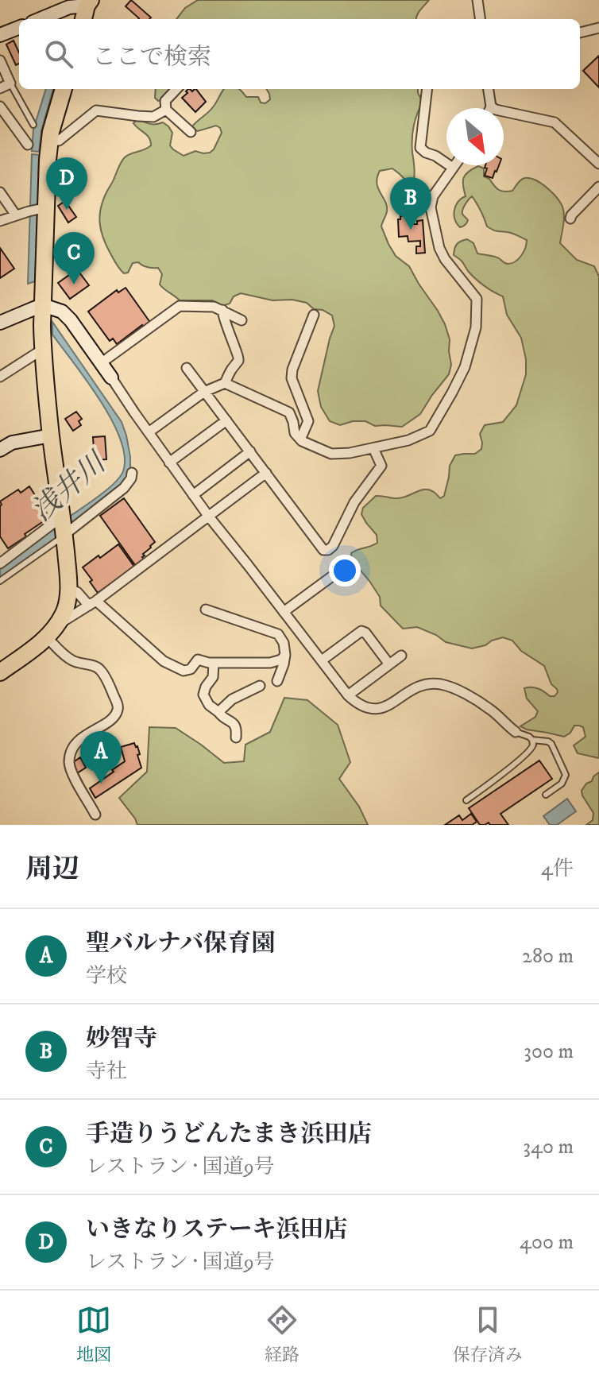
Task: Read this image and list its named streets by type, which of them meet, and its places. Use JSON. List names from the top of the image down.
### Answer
{
  "water": ["浅井川"],
  "north": "bottom right",
  "page": {
    "search": "ここで検索",
    "pins": [
      "D",
      "B",
      "C",
      "A"
    ],
    "heading": ["周辺", "4件"],
    "list": [
      {
        "mark": "A",
        "name": "聖バルナバ保育園",
        "note": "学校",
        "value": "280 m"
      },
      {
        "mark": "B",
        "name": "妙智寺",
        "note": "寺社",
        "value": "300 m"
      },
      {
        "mark": "C",
        "name": "手造りうどんたまき浜田店",
        "note": "レストラン · 国道9号",
        "value": "340 m"
      },
      {
        "mark": "D",
        "name": "いきなりステーキ浜田店",
        "note": "レストラン · 国道9号",
        "value": "400 m"
      }
    ],
    "nav": ["地図", "経路", "保存済み"]
  }
}
